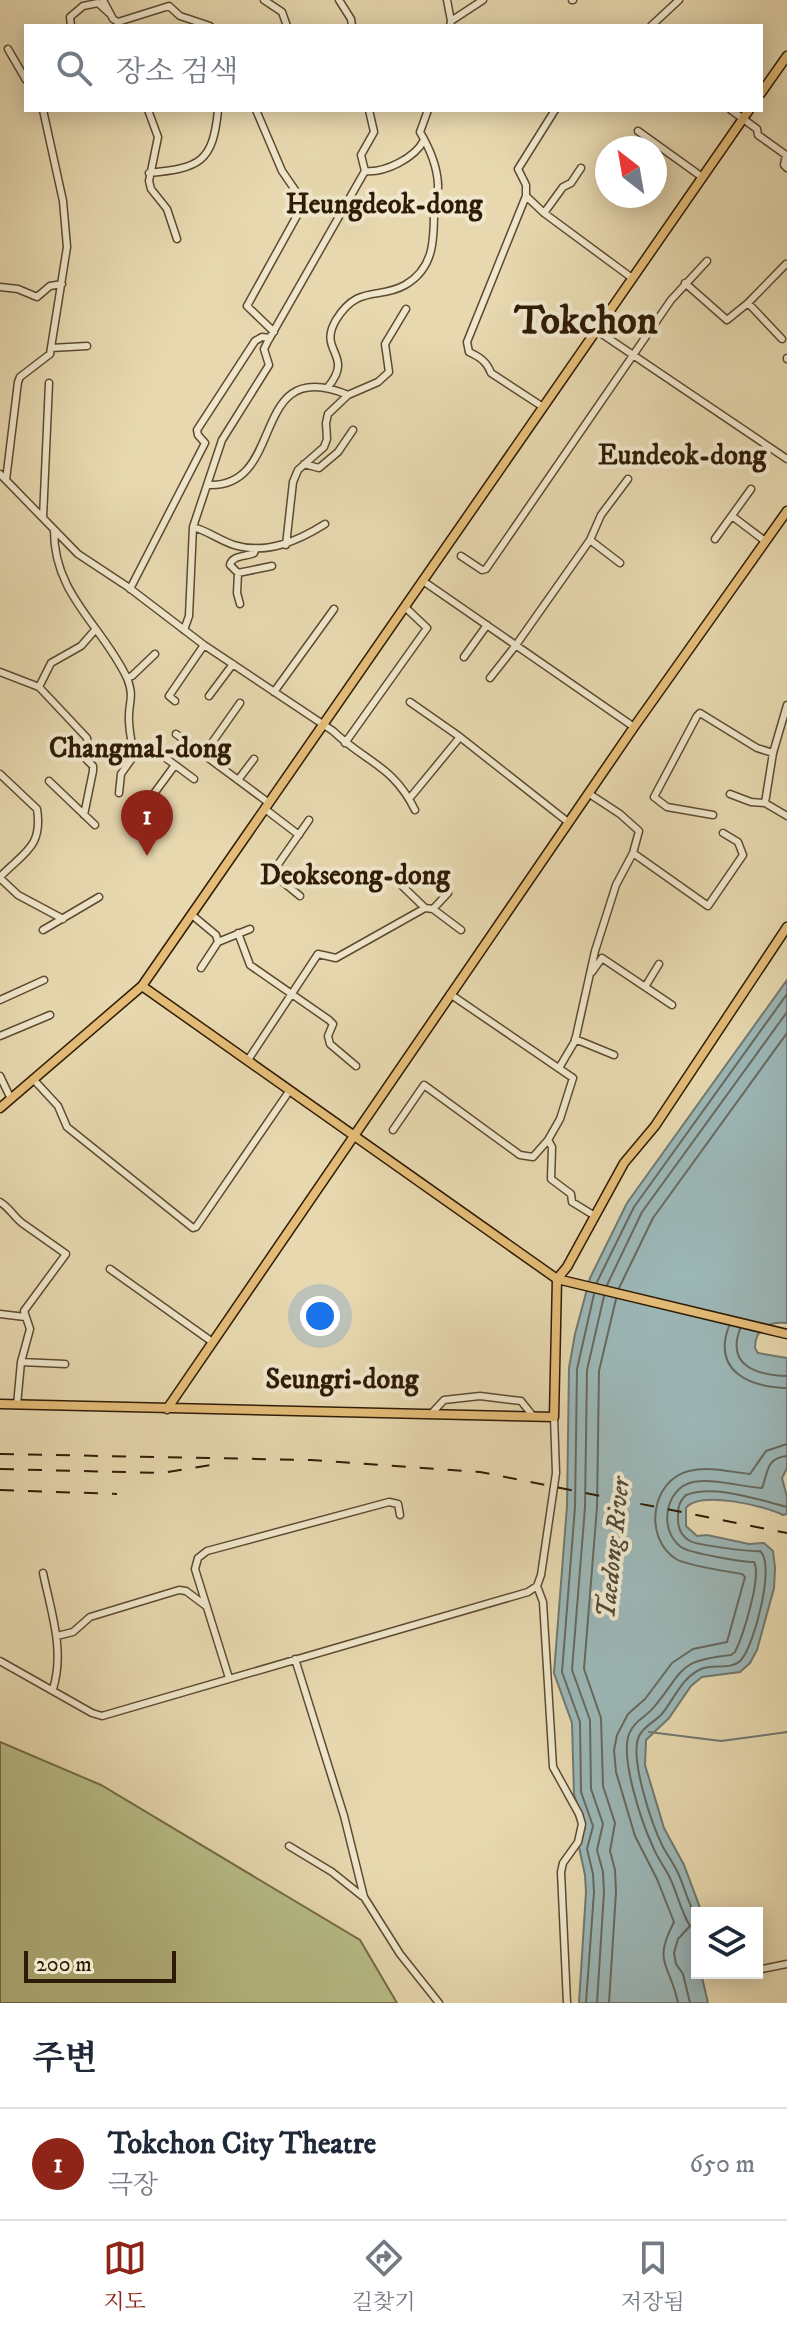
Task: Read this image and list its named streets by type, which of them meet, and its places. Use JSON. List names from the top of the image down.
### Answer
{
  "districts": [
    "Heungdeok-dong",
    "Tokchon",
    "Eundeok-dong",
    "Changmal-dong",
    "Deokseong-dong",
    "Seungri-dong"
  ],
  "water": ["Taedong River"],
  "scale_bar": "200 m",
  "north": "top left",
  "page": {
    "search": "장소 검색",
    "pins": "1",
    "scale": "200 m",
    "heading": "주변",
    "list": [
      {
        "mark": "1",
        "name": "Tokchon City Theatre",
        "note": "극장",
        "value": "650 m"
      }
    ],
    "nav": ["지도", "길찾기", "저장됨"]
  }
}
